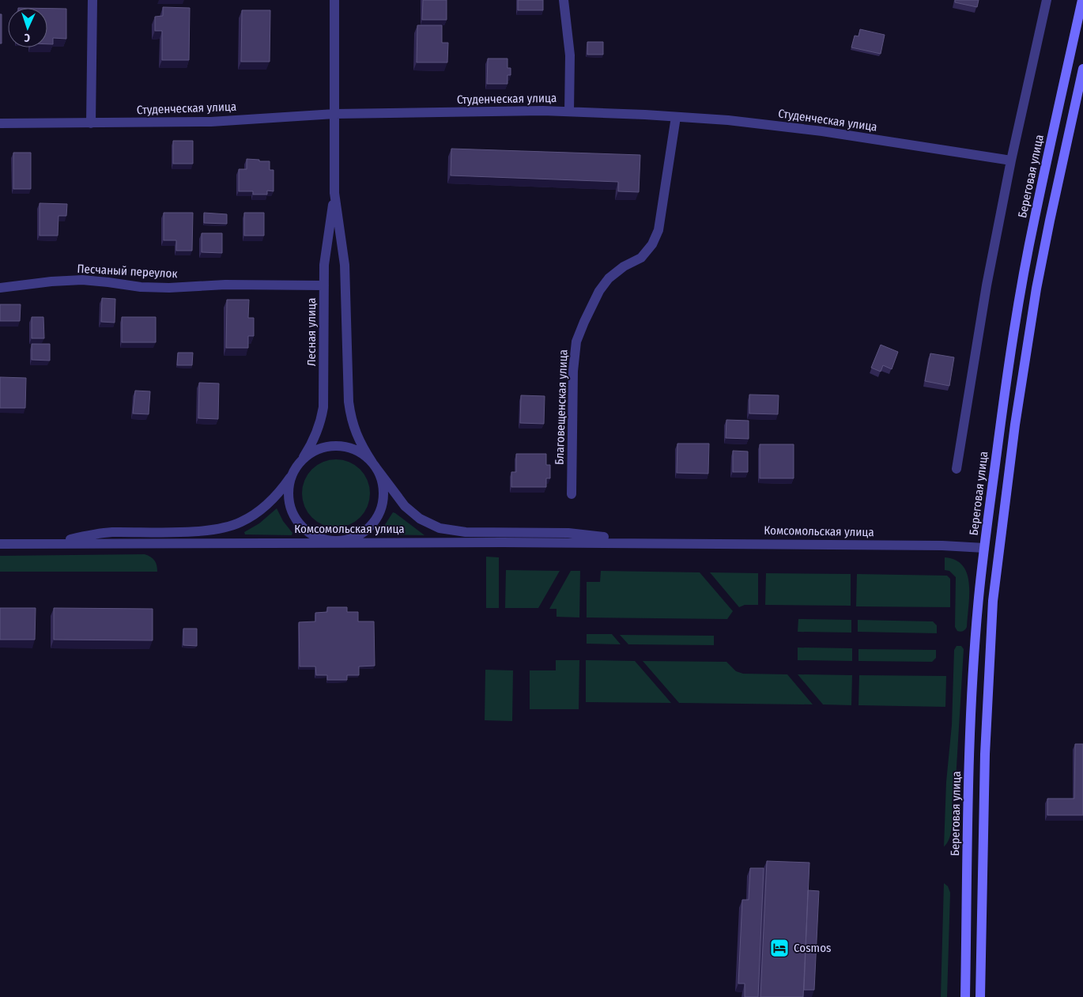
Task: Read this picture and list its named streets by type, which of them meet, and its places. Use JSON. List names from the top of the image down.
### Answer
{
  "streets": {
    "main road": ["Береговая улица"],
    "street": [
      "Студенческая улица",
      "Песчаный переулок",
      "Лесная улица",
      "Благовещенская улица",
      "Комсомольская улица"
    ]
  },
  "crossings": [
    ["Студенческая улица", "Лесная улица"],
    ["Студенческая улица", "Благовещенская улица"],
    ["Береговая улица", "Комсомольская улица"],
    ["Песчаный переулок", "Лесная улица"],
    ["Лесная улица", "Комсомольская улица"]
  ],
  "places": {
    "hotel": ["Cosmos"]
  },
  "north": "bottom"
}
